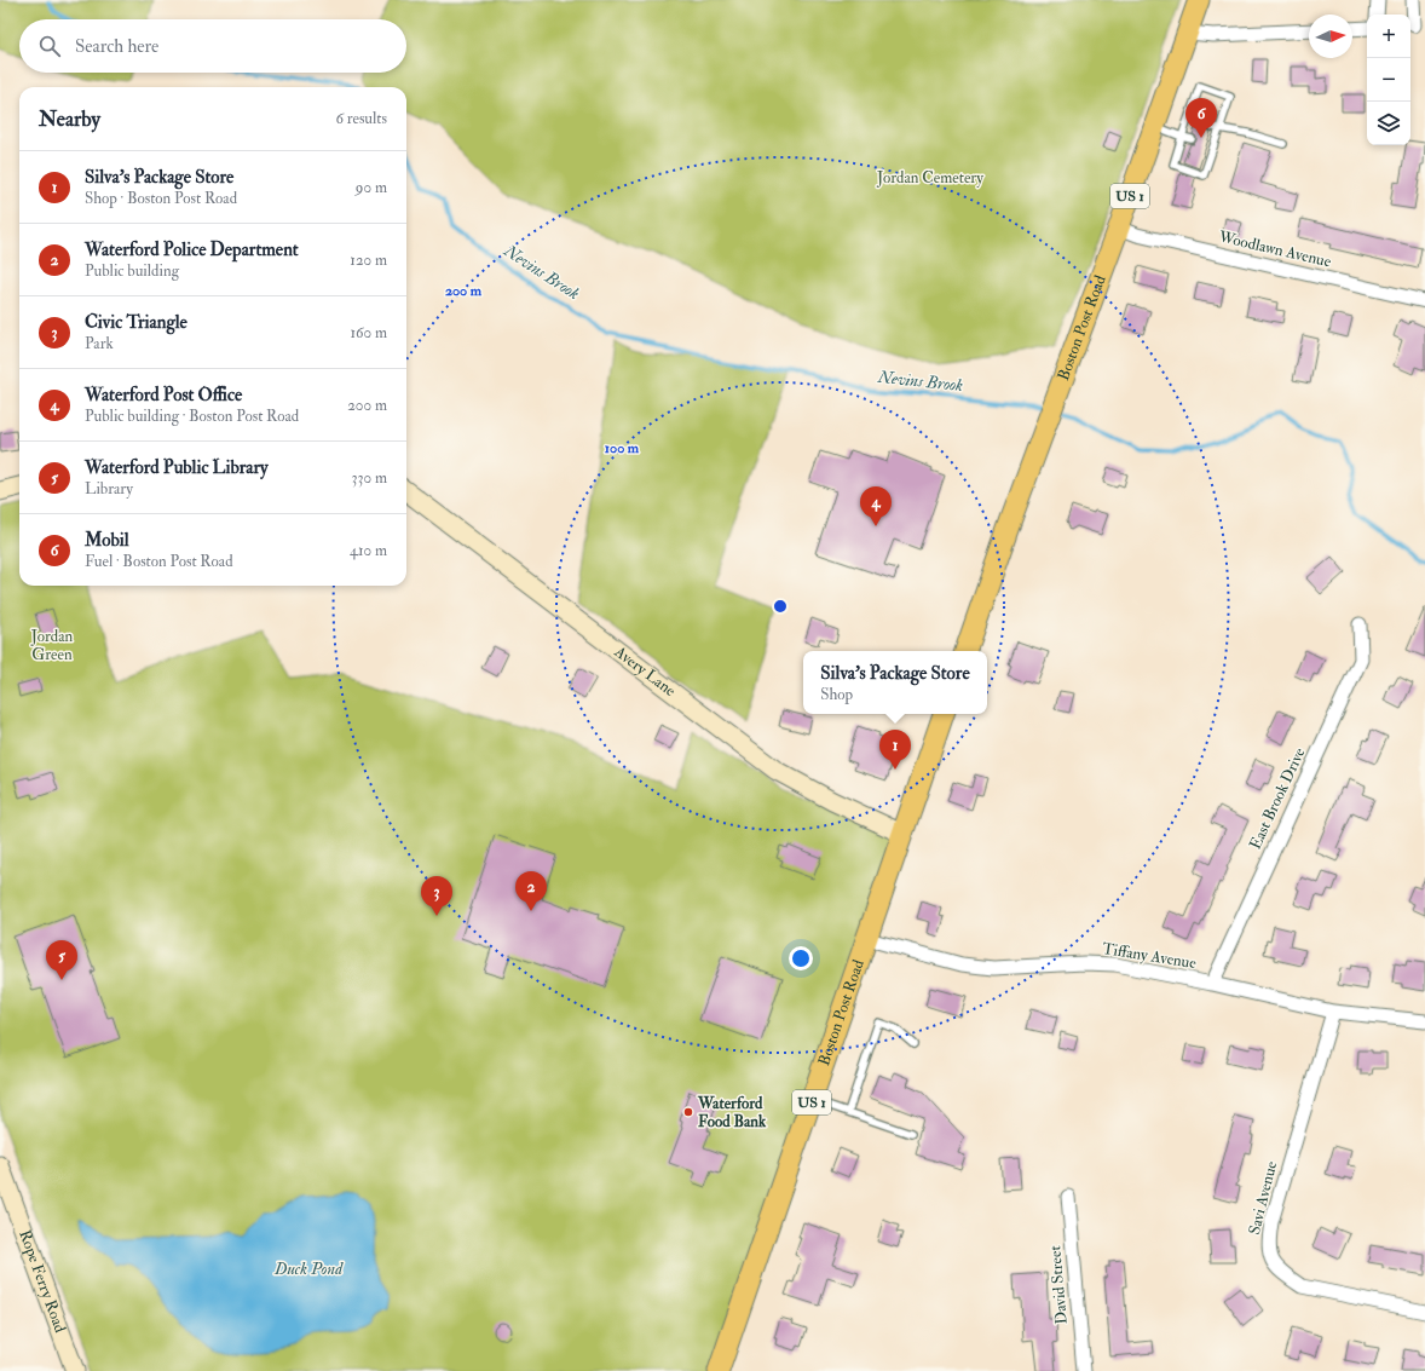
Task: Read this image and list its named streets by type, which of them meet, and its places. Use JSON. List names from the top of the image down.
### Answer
{
  "streets": {
    "main road": ["US 1", "Boston Post Road"],
    "street": [
      "Woodlawn Avenue",
      "Avery Lane",
      "East Brook Drive",
      "Tiffany Avenue",
      "Savi Avenue",
      "Rope Ferry Road",
      "David Street"
    ]
  },
  "crossings": [
    ["Woodlawn Avenue", "Boston Post Road"],
    ["Boston Post Road", "Avery Lane"],
    ["Boston Post Road", "Tiffany Avenue"],
    ["East Brook Drive", "Tiffany Avenue"],
    ["Tiffany Avenue", "Savi Avenue"]
  ],
  "water": ["Nevins Brook", "Duck Pond"],
  "parks": ["Jordan Cemetery", "Jordan Green"],
  "places": ["Waterford Food Bank"],
  "north": "right",
  "page": {
    "map_buttons": ["+", "−"],
    "search": "Search here",
    "heading": ["Nearby", "6 results"],
    "pins": [
      "6",
      "4",
      "1",
      "2",
      "3",
      "5"
    ],
    "list": [
      {
        "mark": "1",
        "name": "Silva's Package Store",
        "note": "Shop · Boston Post Road",
        "value": "90 m"
      },
      {
        "mark": "2",
        "name": "Waterford Police Department",
        "note": "Public building",
        "value": "120 m"
      },
      {
        "mark": "3",
        "name": "Civic Triangle",
        "note": "Park",
        "value": "160 m"
      },
      {
        "mark": "4",
        "name": "Waterford Post Office",
        "note": "Public building · Boston Post Road",
        "value": "200 m"
      },
      {
        "mark": "5",
        "name": "Waterford Public Library",
        "note": "Library",
        "value": "330 m"
      },
      {
        "mark": "6",
        "name": "Mobil",
        "note": "Fuel · Boston Post Road",
        "value": "410 m"
      }
    ],
    "popup": ["Silva's Package Store", "Shop"]
  },
  "rings": ["200 m", "100 m"]
}
